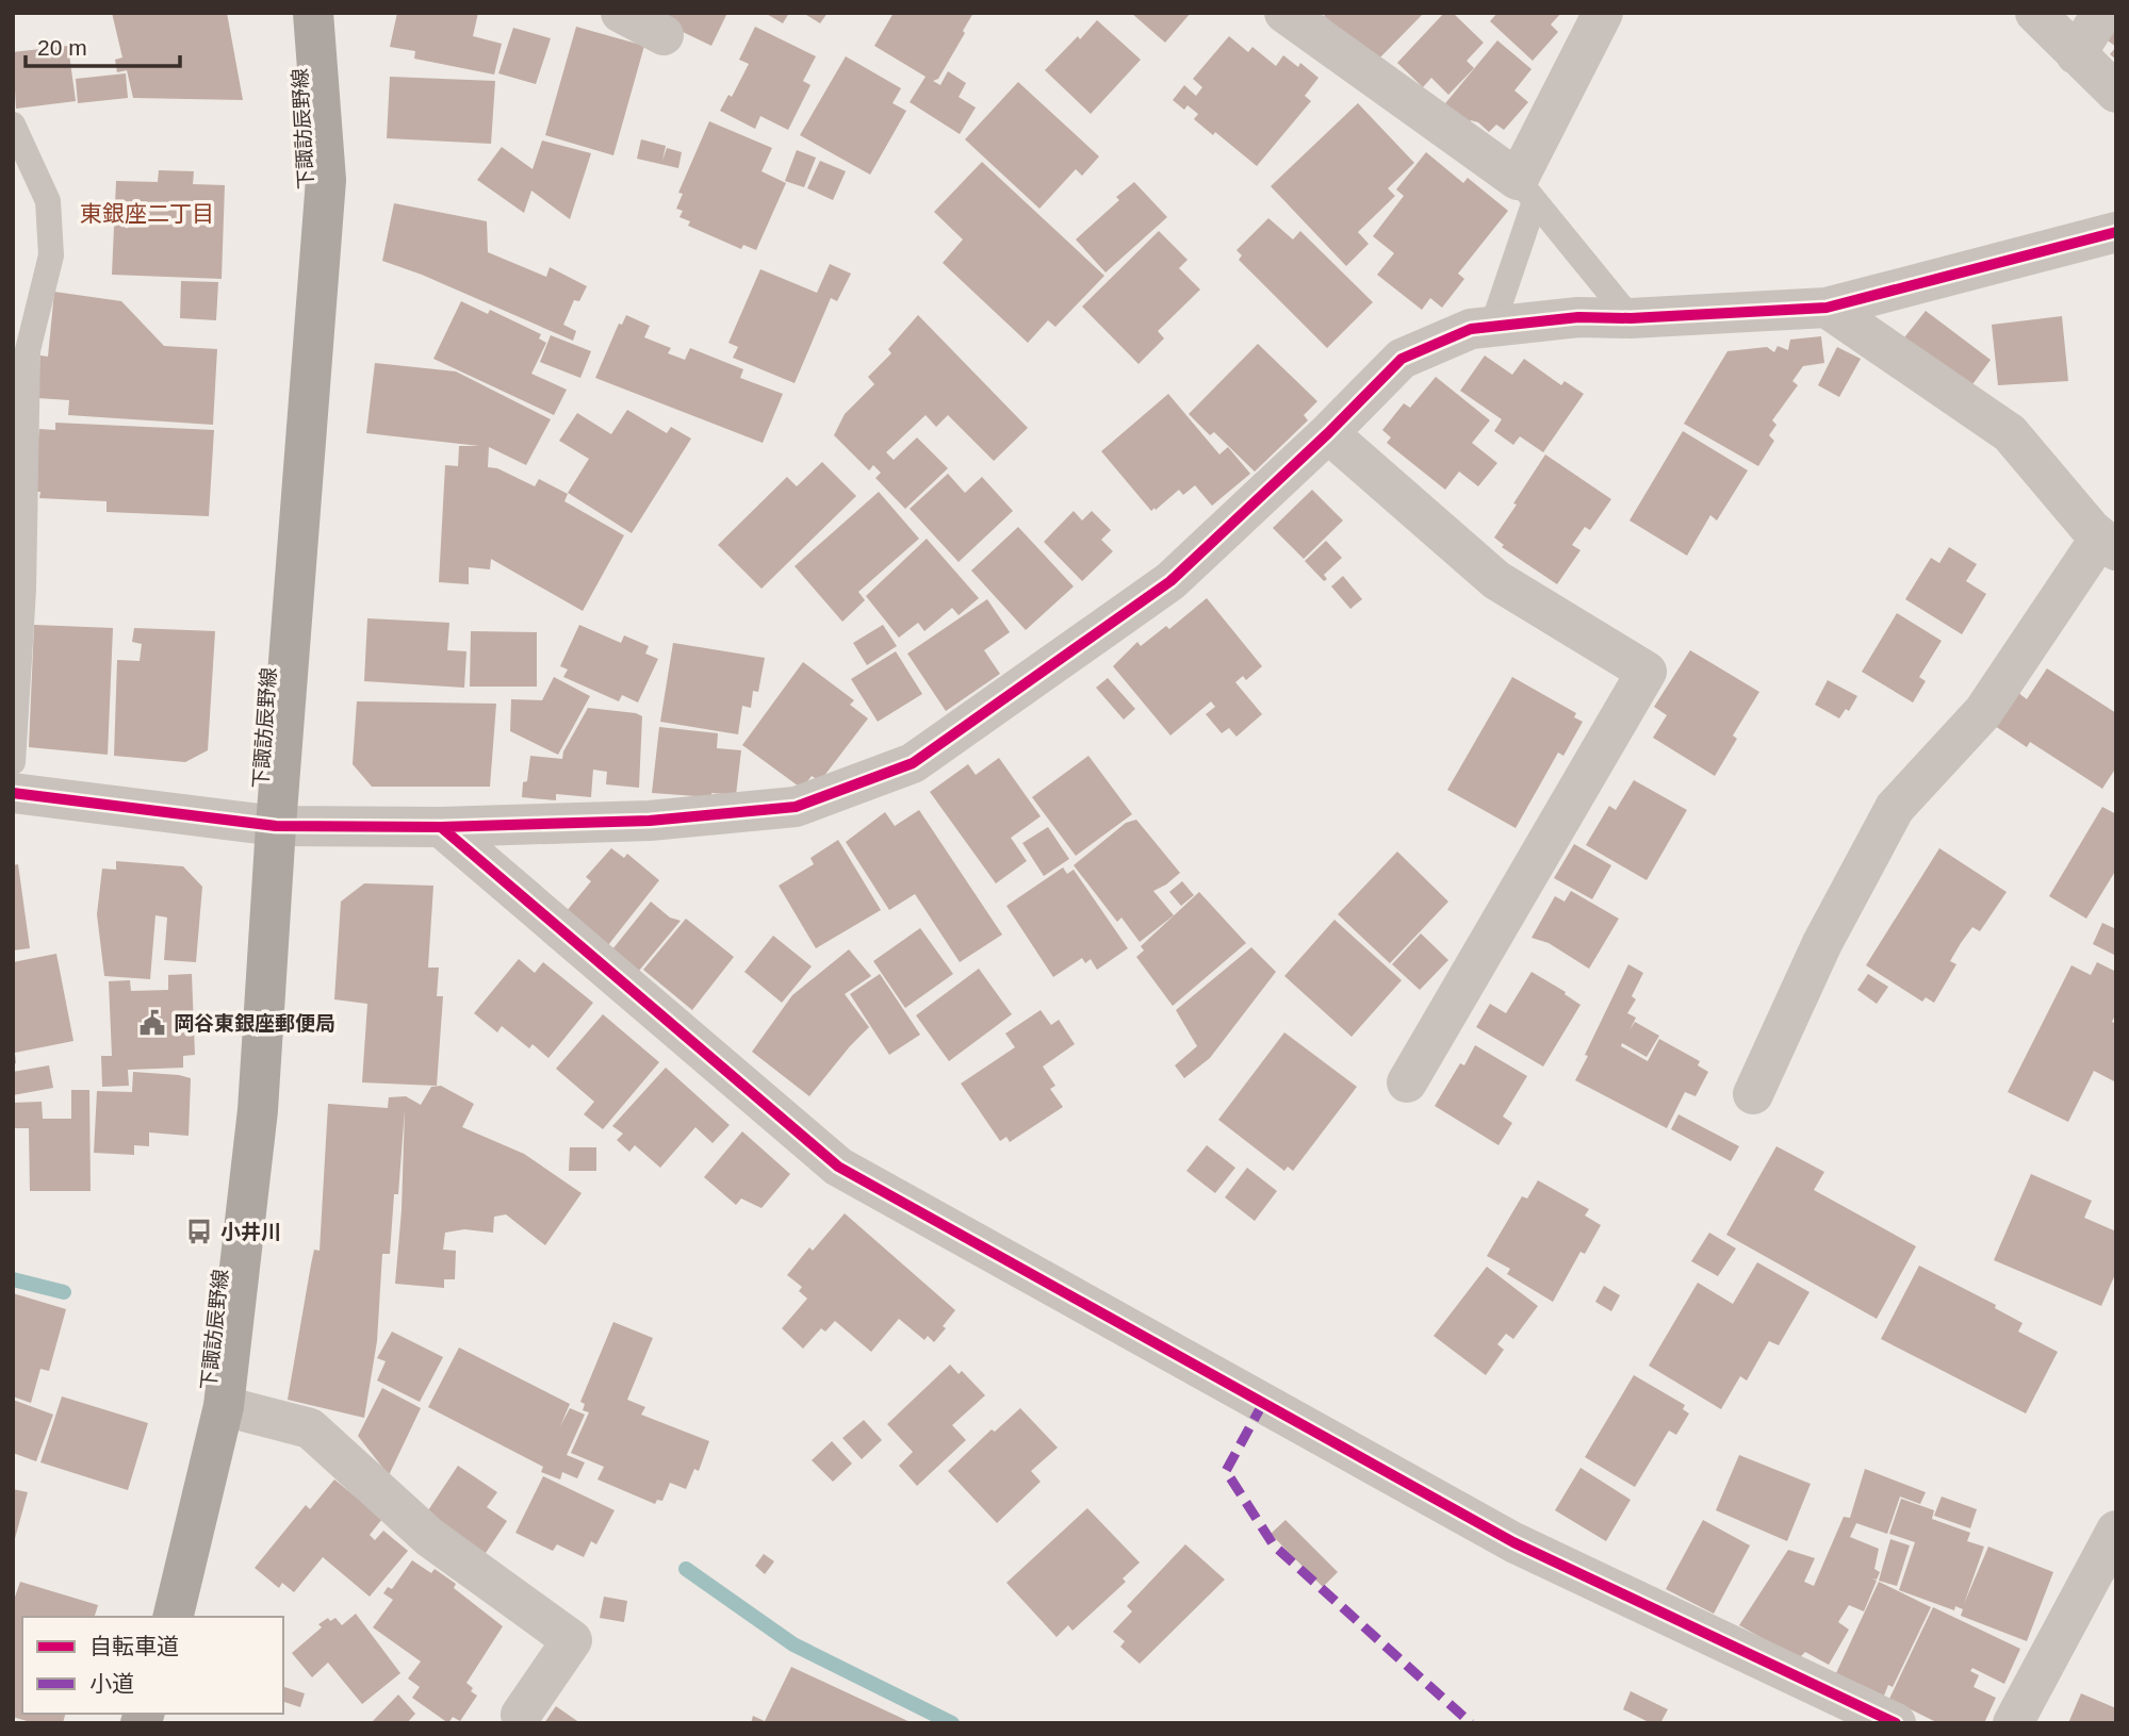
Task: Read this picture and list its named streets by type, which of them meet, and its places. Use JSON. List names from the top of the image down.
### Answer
{
  "streets": {
    "main road": ["下諏訪辰野線"]
  },
  "districts": ["東銀座二丁目"],
  "places": {
    "public building": ["岡谷東銀座郵便局"],
    "bus stop": ["小井川"]
  },
  "legend": ["自転車道", "小道"],
  "scale_bar": "20 m"
}
